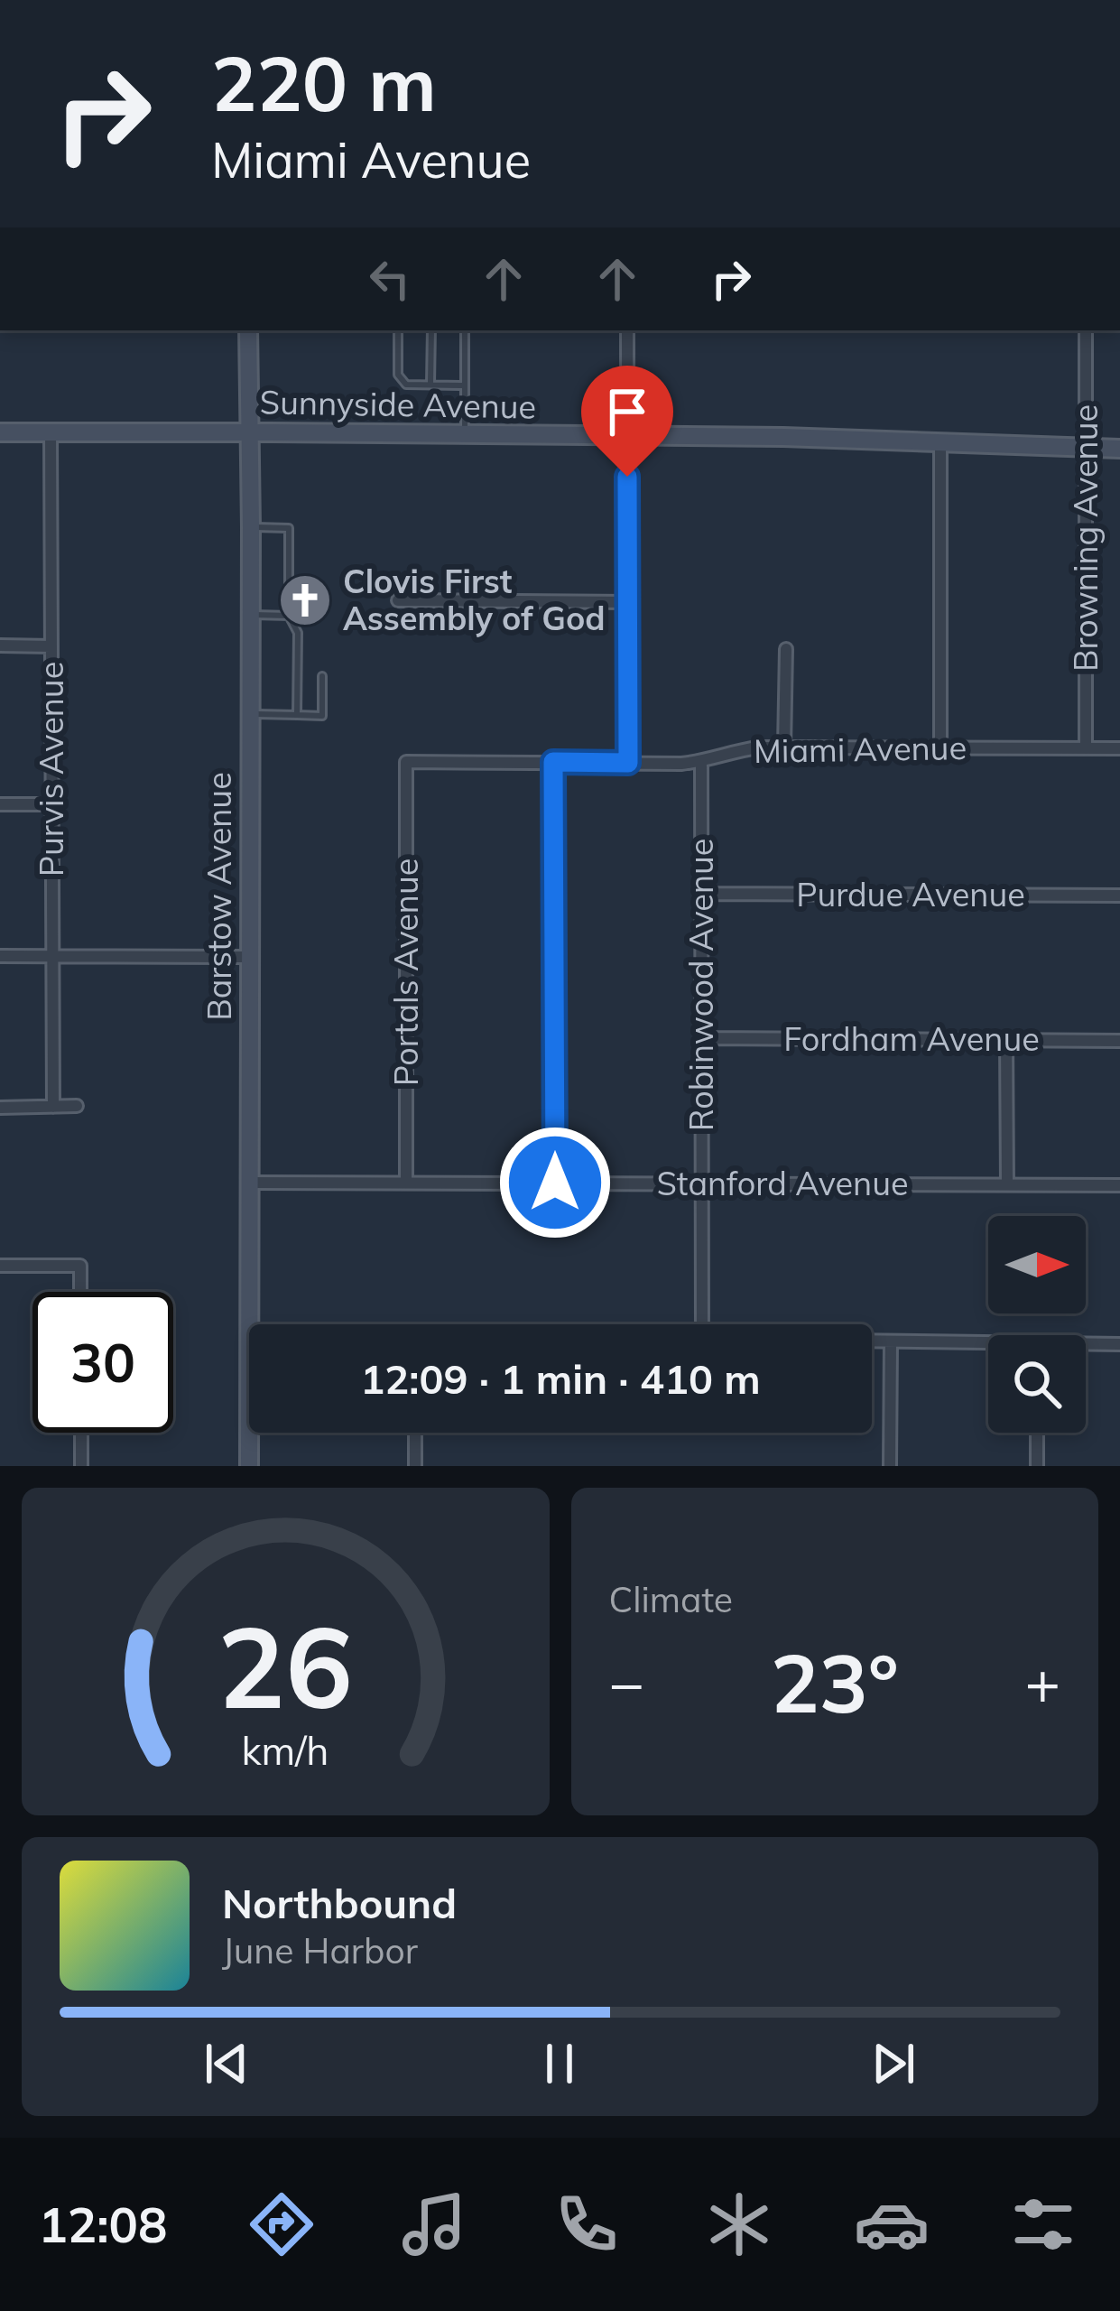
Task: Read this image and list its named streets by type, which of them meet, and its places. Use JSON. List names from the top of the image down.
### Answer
{
  "streets": {
    "main road": ["Sunnyside Avenue", "Barstow Avenue"],
    "street": [
      "Browning Avenue",
      "Miami Avenue",
      "Purvis Avenue",
      "Purdue Avenue",
      "Portals Avenue",
      "Robinwood Avenue",
      "Fordham Avenue",
      "Stanford Avenue"
    ]
  },
  "crossings": [
    ["Sunnyside Avenue", "Browning Avenue"],
    ["Sunnyside Avenue", "Purvis Avenue"],
    ["Sunnyside Avenue", "Barstow Avenue"],
    ["Browning Avenue", "Miami Avenue"],
    ["Miami Avenue", "Portals Avenue"],
    ["Miami Avenue", "Robinwood Avenue"],
    ["Purdue Avenue", "Robinwood Avenue"],
    ["Barstow Avenue", "Stanford Avenue"],
    ["Portals Avenue", "Stanford Avenue"],
    ["Robinwood Avenue", "Fordham Avenue"],
    ["Robinwood Avenue", "Stanford Avenue"]
  ],
  "places": {
    "church": ["Clovis First Assembly of God"]
  },
  "north": "right",
  "page": {
    "turn": ["220 m", "Miami Avenue"],
    "limit": "30",
    "trip": "12:09 · 1 min · 410 m",
    "tile": "Climate",
    "heat": ["−", "23°", "+"],
    "song": ["Northbound", "June Harbor"],
    "tabs": "12:08",
    "gauge": ["26", "km/h"]
  }
}
